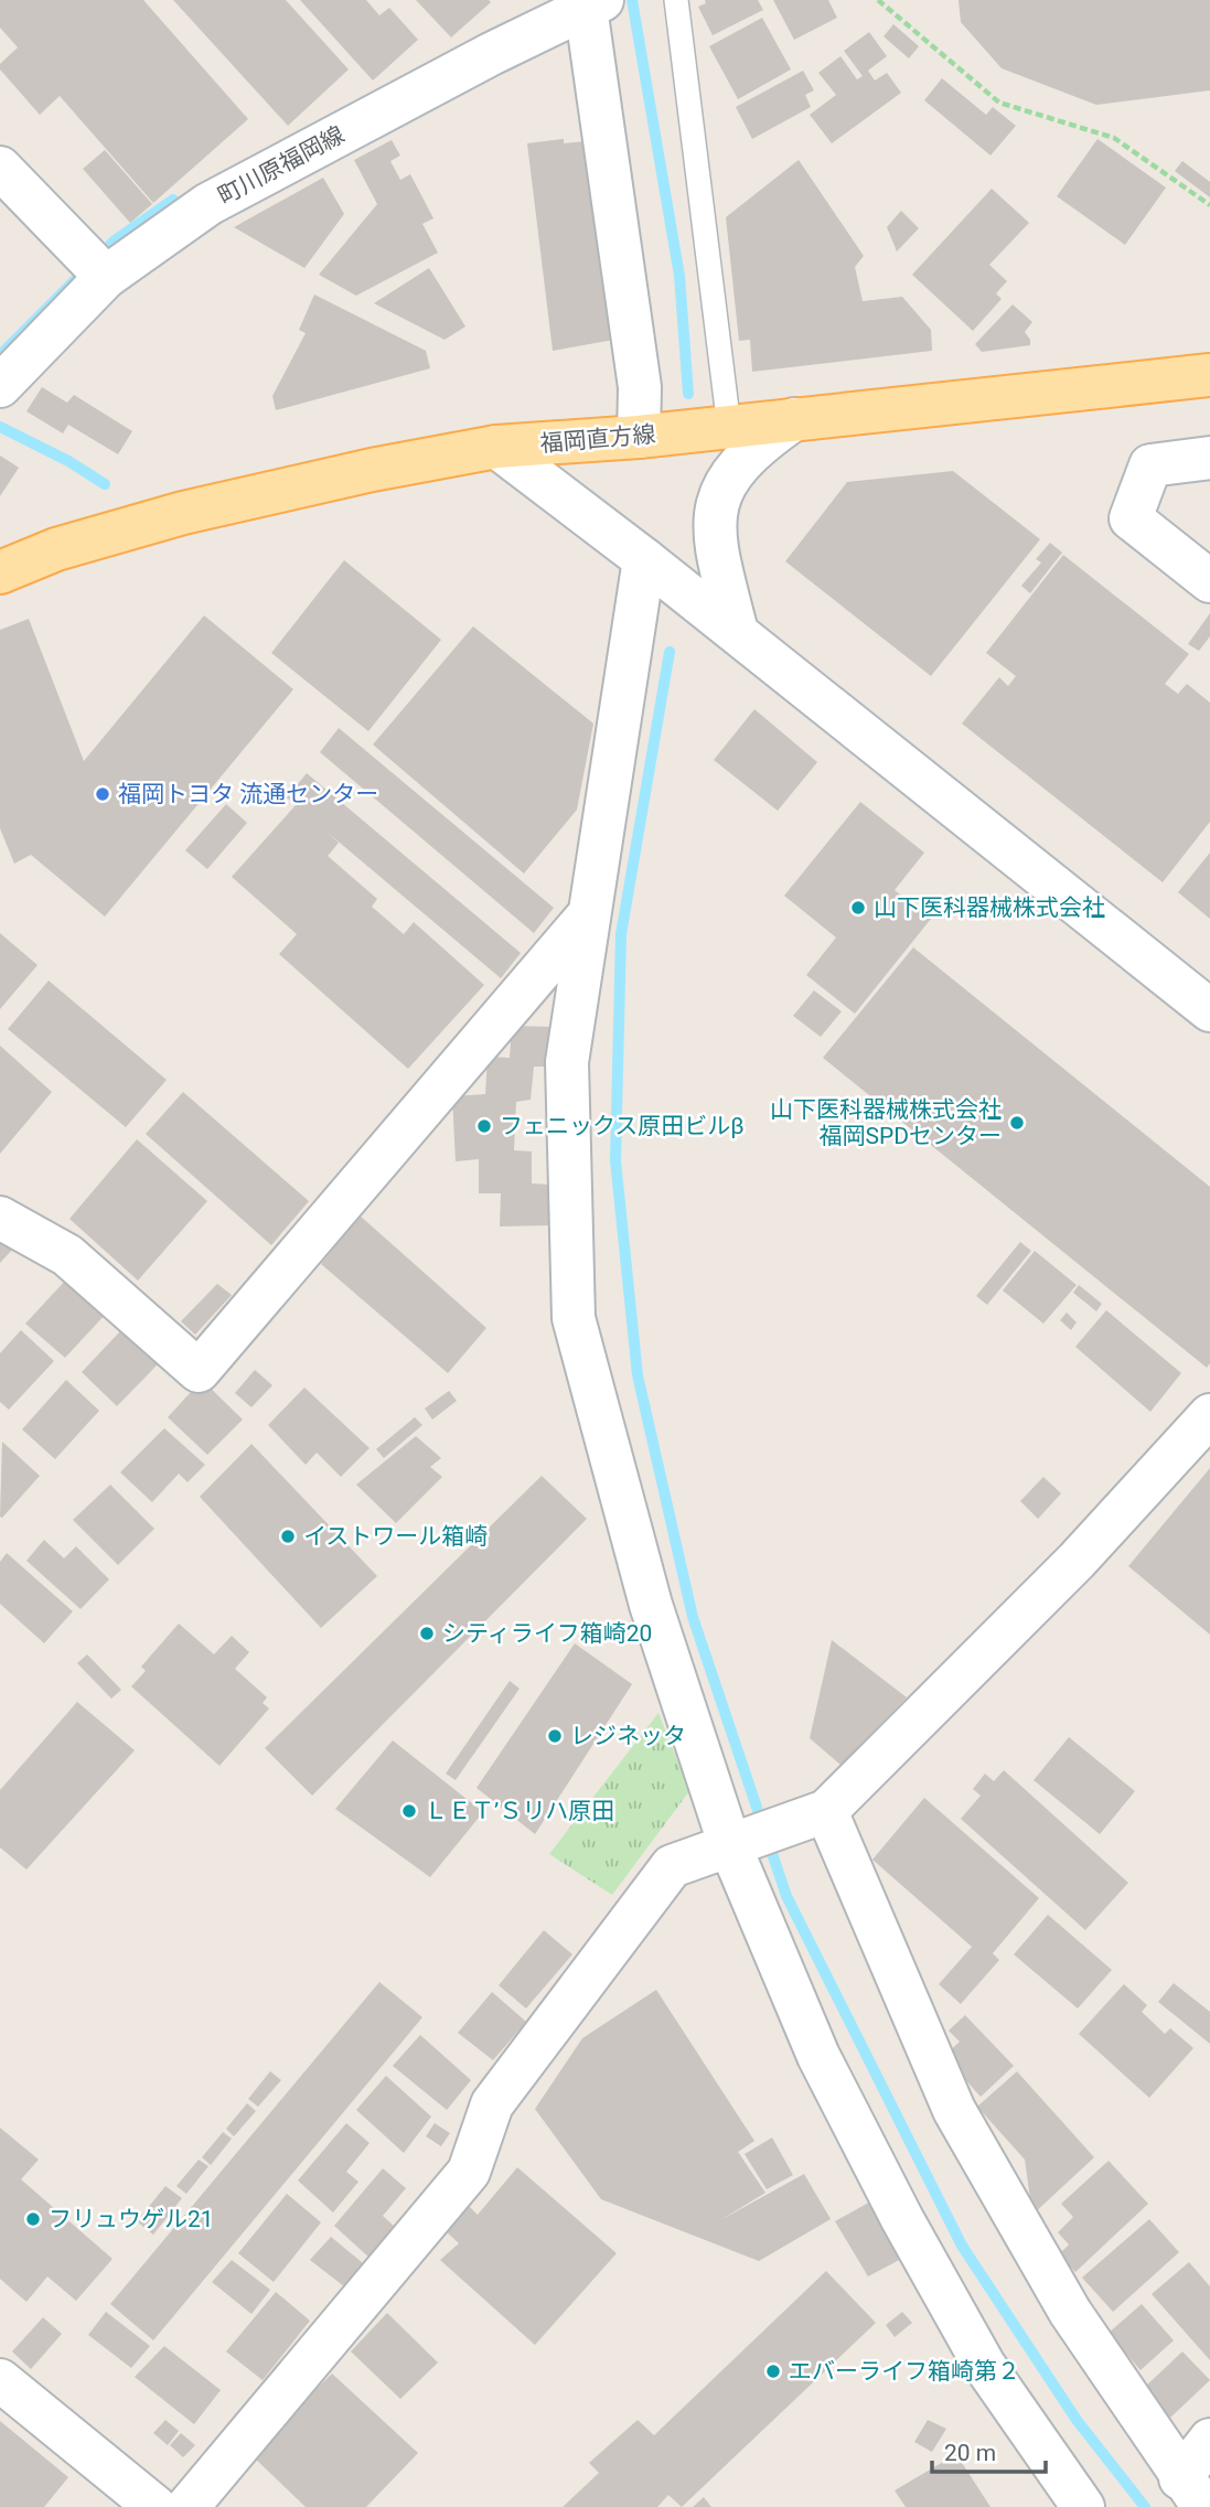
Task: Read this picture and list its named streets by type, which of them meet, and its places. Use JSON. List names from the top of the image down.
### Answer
{
  "streets": {
    "main road": ["福岡直方線"],
    "street": ["町川原福岡線"]
  },
  "places": [
    "福岡トヨタ 流通センター",
    "山下医科器械株式会社",
    "山下医科器械株式会社 福岡SPDセンター",
    "フェニックス原田ビルβ",
    "イストワール箱崎",
    "シティライフ箱崎20",
    "レジネッタ",
    "ＬＥＴ’Ｓリハ原田",
    "フリュウゲル21",
    "エバーライフ箱崎第２"
  ],
  "scale_bar": "20 m"
}
